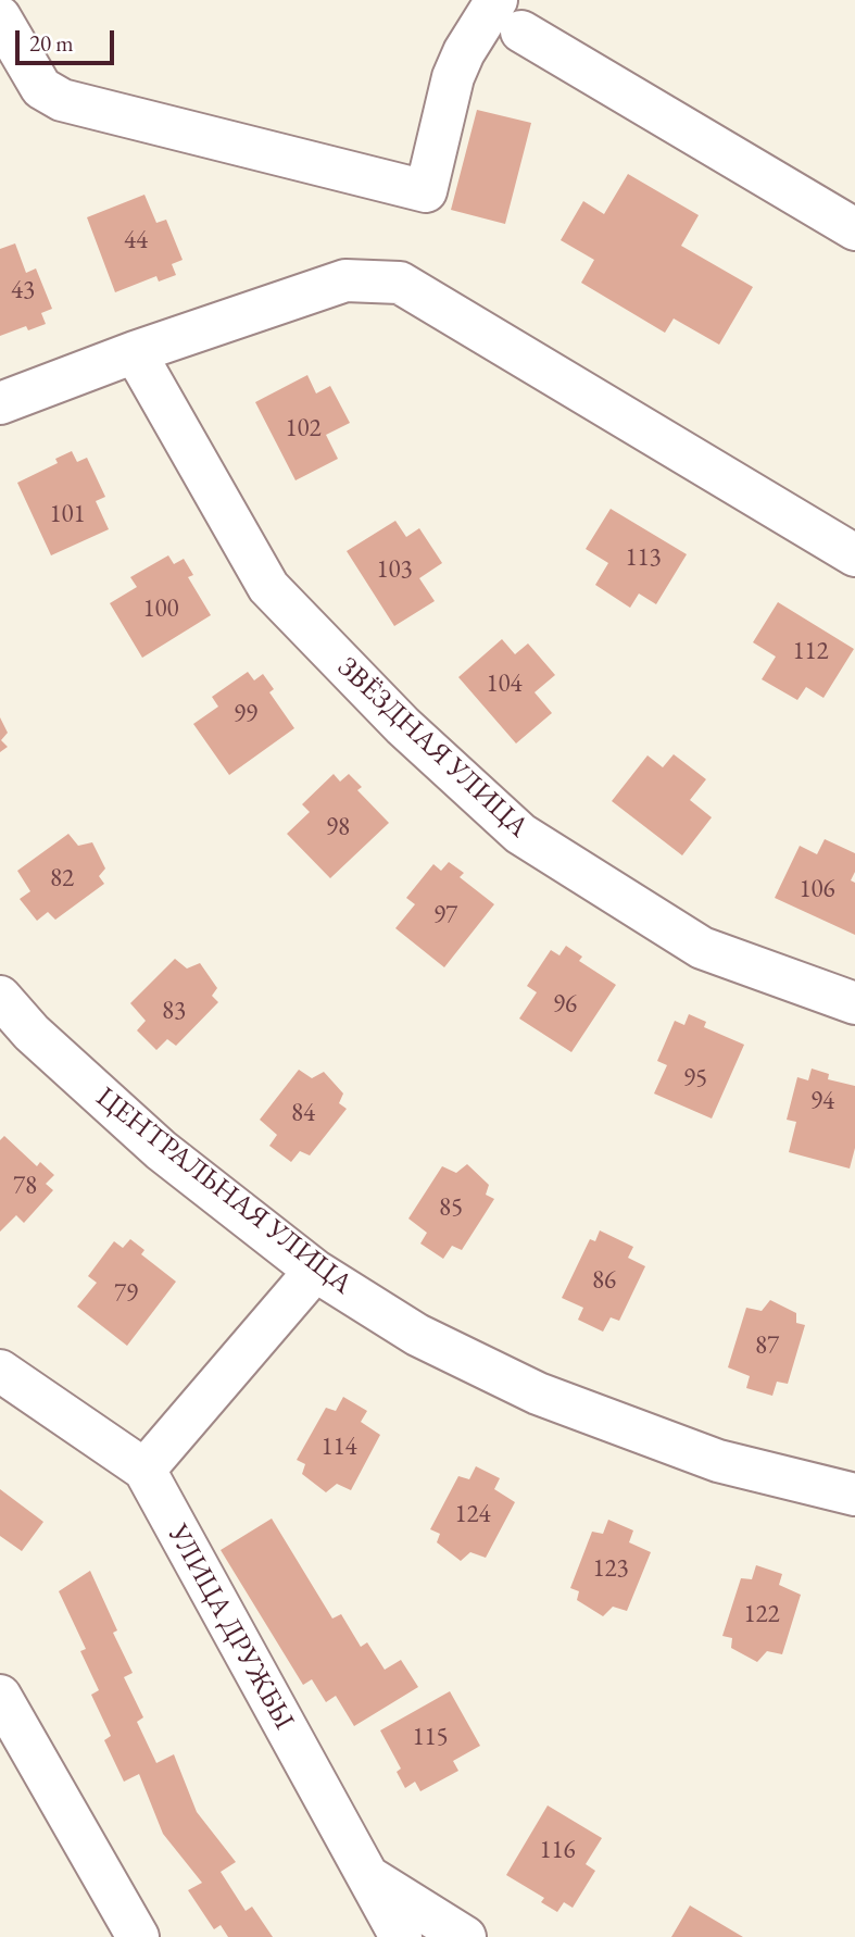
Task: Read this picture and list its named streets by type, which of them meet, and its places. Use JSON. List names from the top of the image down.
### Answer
{
  "streets": {
    "street": ["ЗВЁЗДНАЯ УЛИЦА", "ЦЕНТРАЛЬНАЯ УЛИЦА", "УЛИЦА ДРУЖБЫ"]
  },
  "house_numbers": [
    "44",
    "43",
    "102",
    "101",
    "113",
    "103",
    "100",
    "112",
    "104",
    "99",
    "98",
    "82",
    "106",
    "97",
    "96",
    "83",
    "95",
    "94",
    "84",
    "78",
    "85",
    "86",
    "79",
    "87",
    "114",
    "124",
    "123",
    "122",
    "115",
    "116"
  ],
  "scale_bar": "20 m"
}
